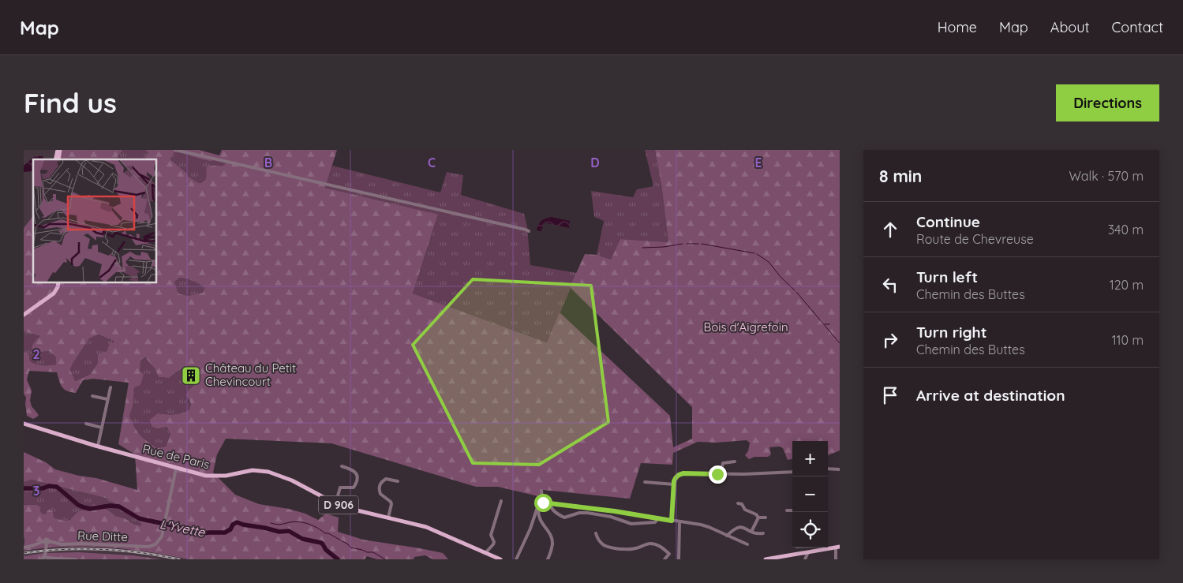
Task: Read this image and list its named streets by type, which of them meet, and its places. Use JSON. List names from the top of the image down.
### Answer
{
  "streets": {
    "main road": ["Rue de Paris", "D 906"],
    "street": ["Rue Ditte"]
  },
  "crossings": [
    ["Rue de Paris", "Rue Ditte"]
  ],
  "water": ["L'Yvette"],
  "parks": ["Bois d'Aigrefoin"],
  "places": {
    "building": ["Château du Petit Chevincourt"]
  },
  "page": {
    "header": "Map",
    "nav": [
      "Home",
      "Map",
      "About",
      "Contact"
    ],
    "buttons": "Directions",
    "title": "Find us",
    "heading": ["8 min", "Walk · 570 m"],
    "list": [
      ["Continue", "Route de Chevreuse", "340 m"],
      ["Turn left", "Chemin des Buttes", "120 m"],
      ["Turn right", "Chemin des Buttes", "110 m"],
      "Arrive at destination"
    ],
    "map_buttons": ["+", "−"]
  },
  "grid": {
    "columns": [
      "B",
      "C",
      "D",
      "E"
    ],
    "rows": ["2", "3"]
  }
}
